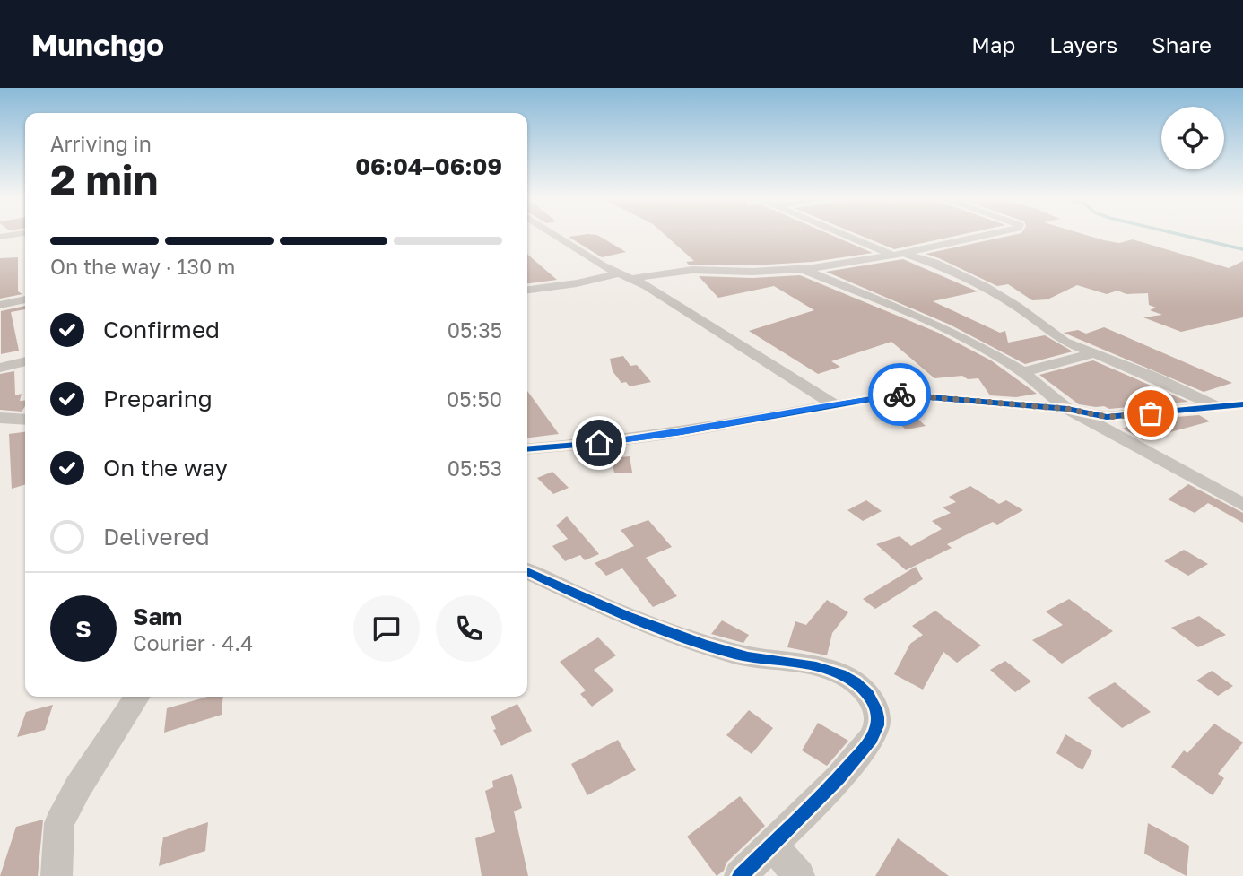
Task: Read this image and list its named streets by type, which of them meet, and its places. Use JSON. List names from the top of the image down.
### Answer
{
  "page": {
    "header": "Munchgo",
    "nav": ["Map", "Layers", "Share"],
    "heading": ["2 min", "Arriving in", "06:04–06:09"],
    "panel": ["Sam", "Courier · 4.4"],
    "bar": "On the way · 130 m",
    "list": [
      ["Confirmed", "05:35"],
      ["Preparing", "05:50"],
      ["On the way", "05:53"],
      "Delivered"
    ],
    "round": "S"
  }
}
